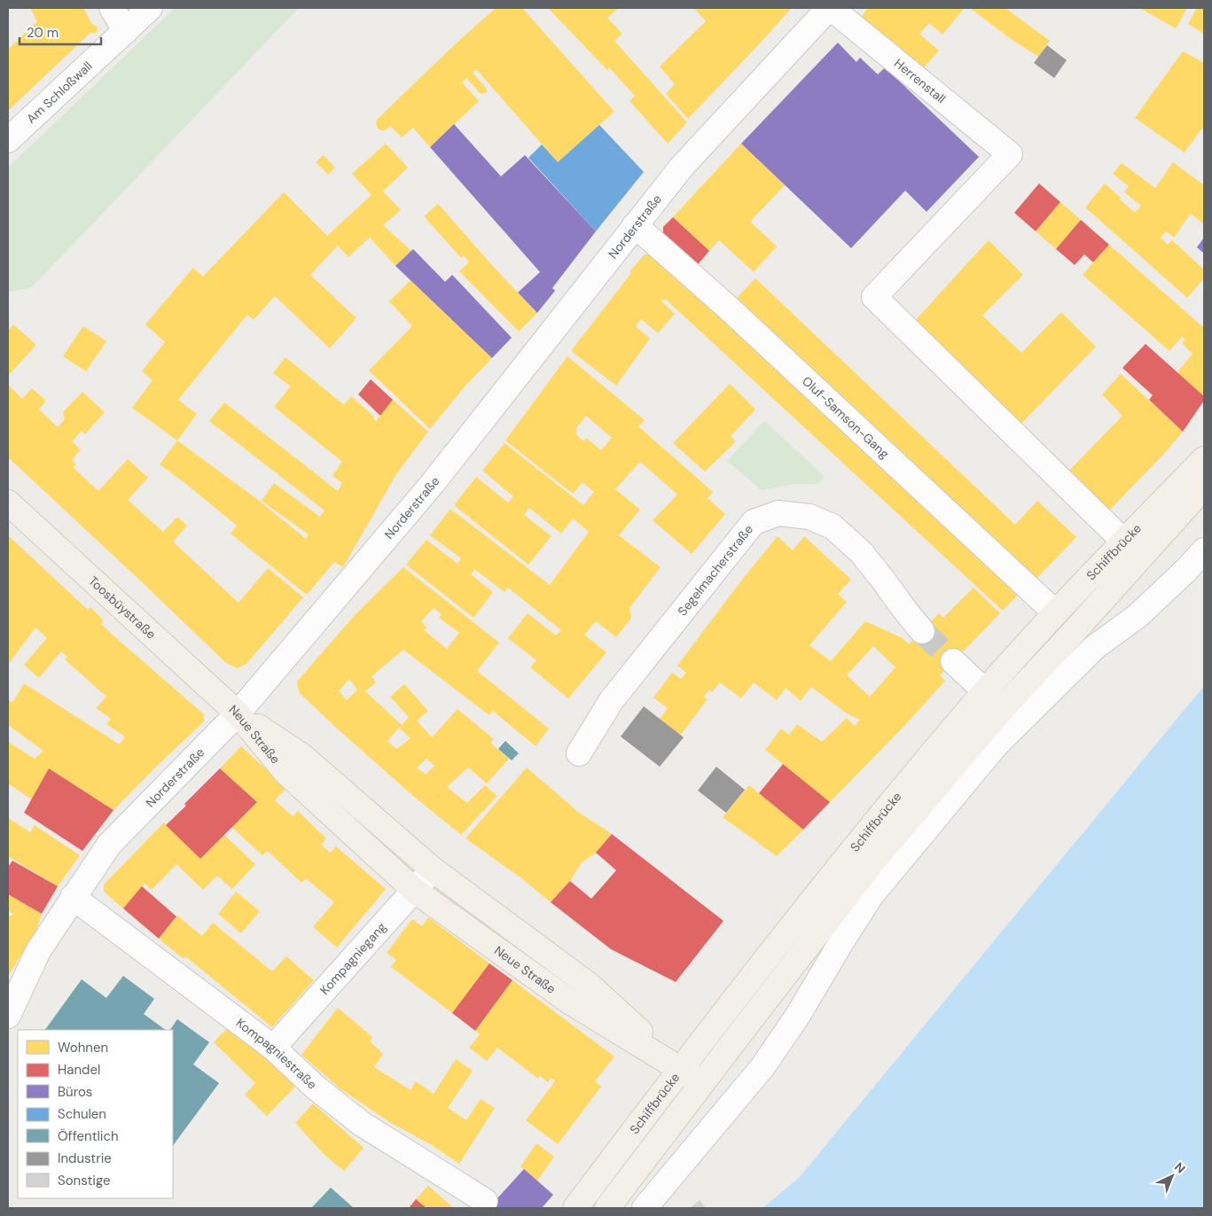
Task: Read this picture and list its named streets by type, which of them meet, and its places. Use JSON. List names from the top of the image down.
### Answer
{
  "streets": {
    "main road": ["Schiffbrücke", "Toosbüystraße", "Neue Straße"],
    "street": [
      "Herrenstall",
      "Am Schloßwall",
      "Norderstraße",
      "Oluf-Samson-Gang",
      "Segelmacherstraße",
      "Kompagniegang",
      "Kompagniestraße"
    ]
  },
  "crossings": [
    ["Herrenstall", "Norderstraße"],
    ["Herrenstall", "Schiffbrücke"],
    ["Norderstraße", "Oluf-Samson-Gang"],
    ["Norderstraße", "Toosbüystraße"],
    ["Norderstraße", "Neue Straße"],
    ["Norderstraße", "Kompagniestraße"],
    ["Oluf-Samson-Gang", "Schiffbrücke"],
    ["Schiffbrücke", "Neue Straße"],
    ["Toosbüystraße", "Neue Straße"],
    ["Neue Straße", "Kompagniegang"],
    ["Kompagniegang", "Kompagniestraße"]
  ],
  "legend": [
    "Wohnen",
    "Handel",
    "Büros",
    "Schulen",
    "Öffentlich",
    "Industrie",
    "Sonstige"
  ],
  "scale_bar": "20 m",
  "north": "top right"
}
